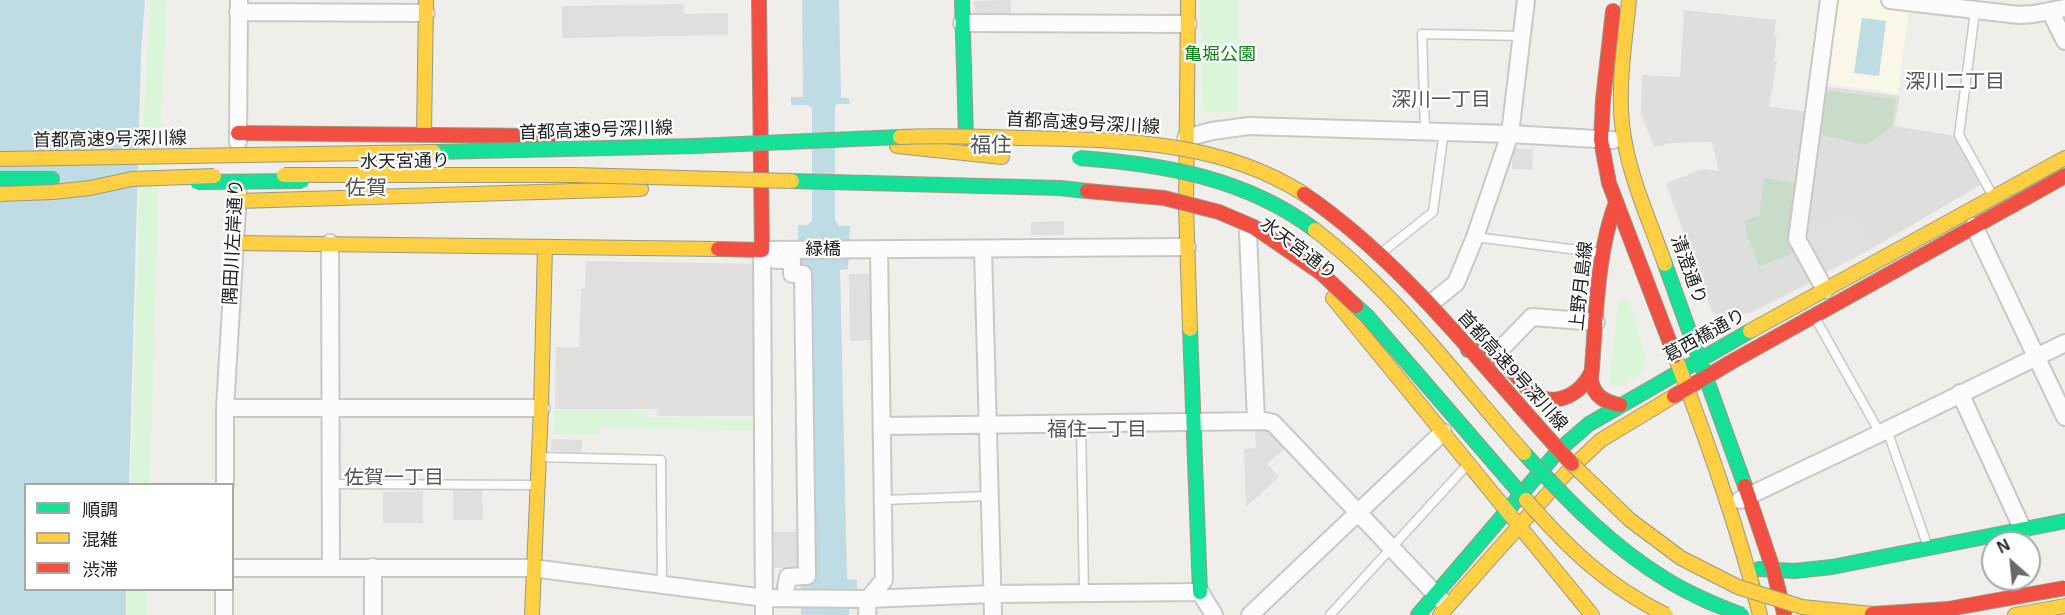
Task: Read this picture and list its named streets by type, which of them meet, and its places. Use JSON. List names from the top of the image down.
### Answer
{
  "streets": {
    "main road": [
      "首都高速9号深川線",
      "水天宮通り",
      "清澄通り",
      "上野月島線",
      "葛西橋通り"
    ],
    "street": ["隅田川左岸通り", "緑橋"]
  },
  "crossings": [
    ["首都高速9号深川線", "水天宮通り"],
    ["水天宮通り", "葛西橋通り"],
    ["清澄通り", "葛西橋通り"]
  ],
  "districts": [
    "深川二丁目",
    "深川一丁目",
    "福住",
    "佐賀",
    "福住一丁目",
    "佐賀一丁目"
  ],
  "parks": ["亀堀公園"],
  "legend": ["順調", "混雑", "渋滞"],
  "north": "top left"
}
